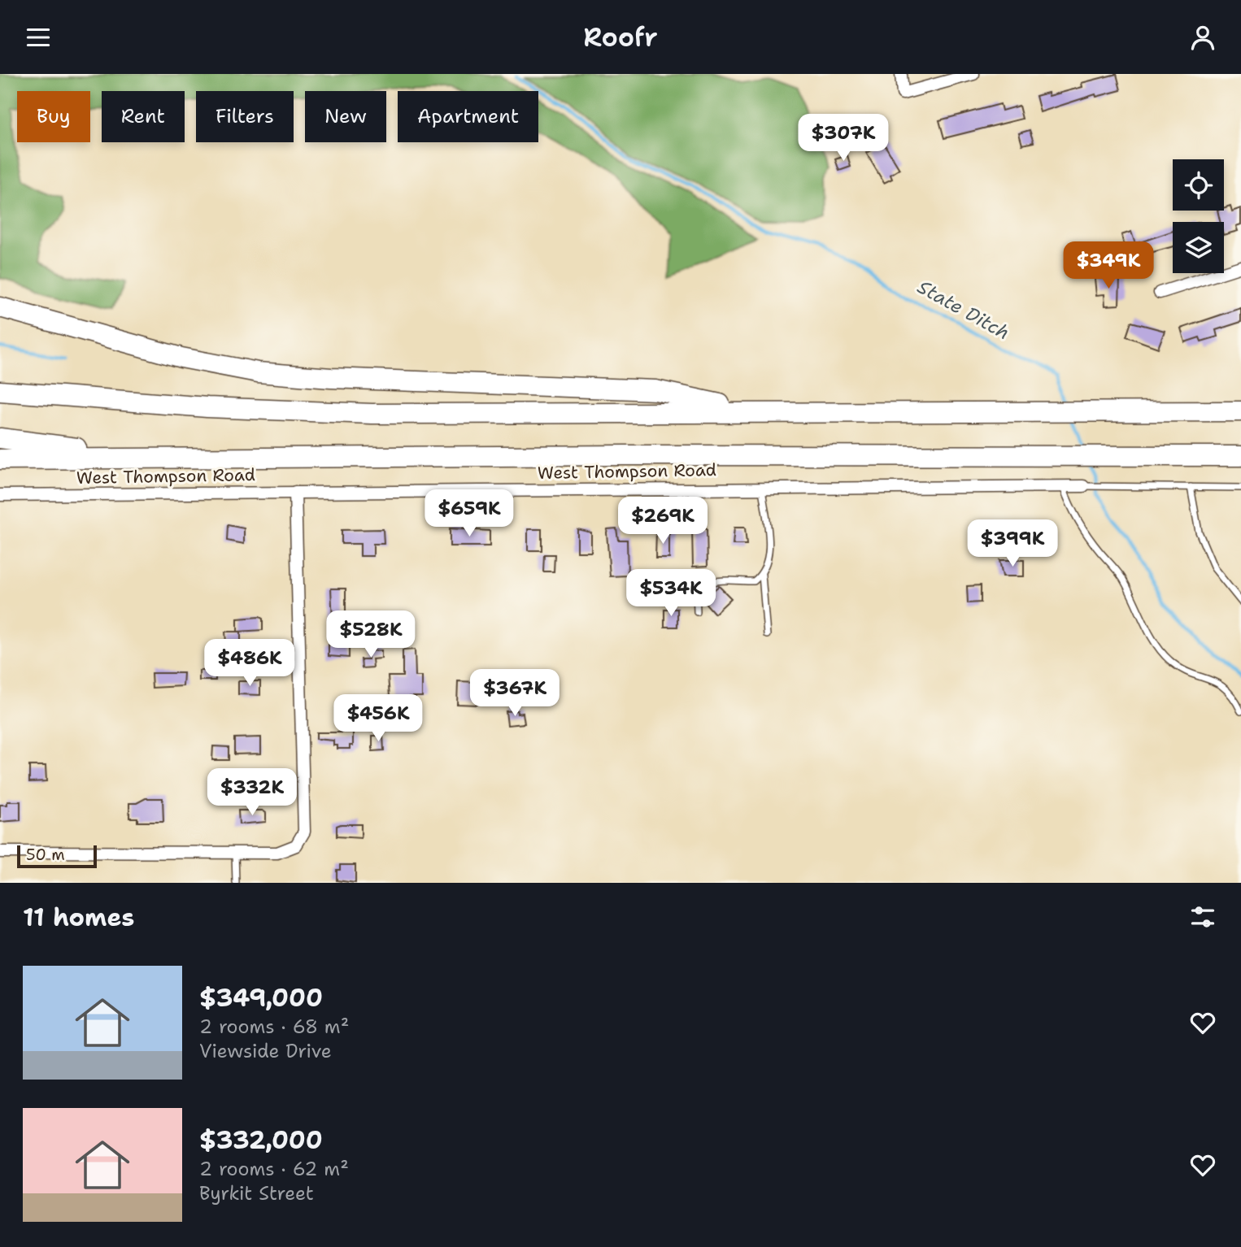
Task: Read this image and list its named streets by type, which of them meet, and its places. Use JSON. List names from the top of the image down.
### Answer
{
  "streets": {
    "street": ["West Thompson Road"]
  },
  "water": ["State Ditch"],
  "scale_bar": "50 m",
  "page": {
    "header": "Roofr",
    "chip": [
      "Buy",
      "Rent",
      "Filters",
      "New",
      "Apartment"
    ],
    "price": [
      "$307K",
      "$349K",
      "$659K",
      "$269K",
      "$399K",
      "$534K",
      "$528K",
      "$486K",
      "$367K",
      "$456K",
      "$332K"
    ],
    "scale": "50 m",
    "heading": "11 homes",
    "list": [
      {
        "name": "$349,000",
        "note": "2 rooms · 68 m² · Viewside Drive"
      },
      {
        "name": "$332,000",
        "note": "2 rooms · 62 m² · Byrkit Street"
      }
    ]
  }
}
